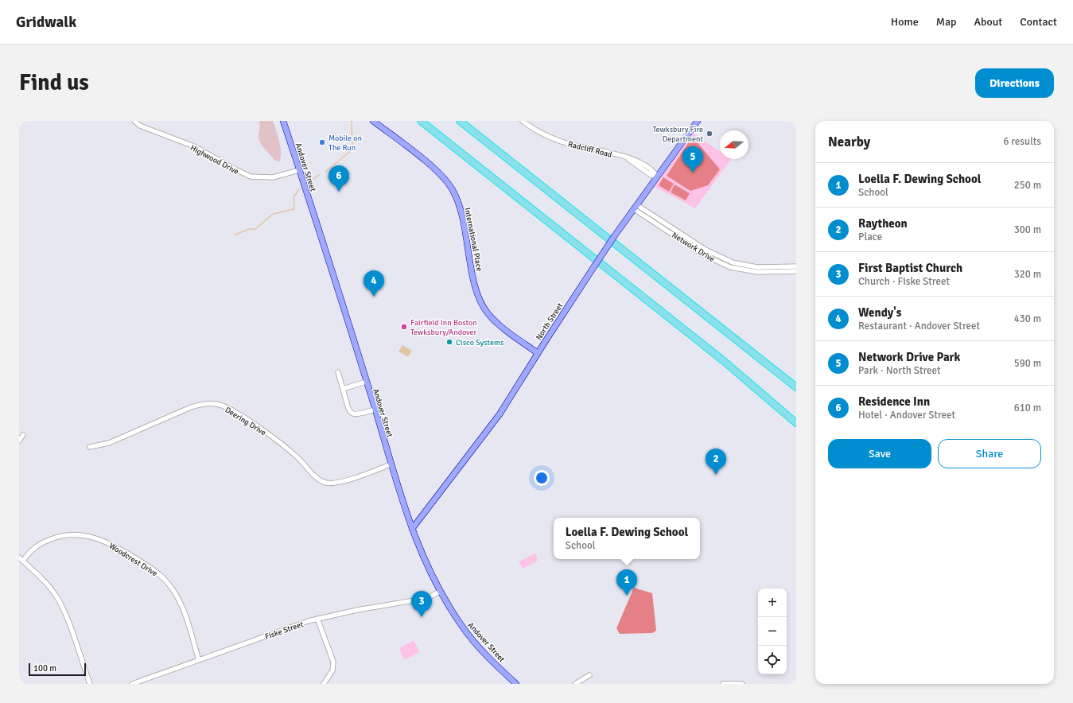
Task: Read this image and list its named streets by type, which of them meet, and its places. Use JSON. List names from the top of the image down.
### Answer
{
  "streets": {
    "main road": ["Andover Street", "International Place", "North Street"],
    "street": [
      "Radcliff Road",
      "Highwood Drive",
      "Network Drive",
      "Deering Drive",
      "Woodcrest Drive",
      "Fiske Street"
    ]
  },
  "crossings": [
    ["Radcliff Road", "North Street"],
    ["Highwood Drive", "Andover Street"],
    ["Andover Street", "North Street"],
    ["Andover Street", "Deering Drive"],
    ["Andover Street", "Fiske Street"],
    ["International Place", "North Street"],
    ["Network Drive", "North Street"],
    ["Woodcrest Drive", "Fiske Street"]
  ],
  "places": [
    "Tewksbury Fire Department",
    "Mobile on The Run",
    "Fairfield Inn Boston Tewksbury/Andover",
    "Cisco Systems"
  ],
  "scale_bar": "100 m",
  "north": "left",
  "page": {
    "header": "Gridwalk",
    "nav": [
      "Home",
      "Map",
      "About",
      "Contact"
    ],
    "buttons": [
      "Directions",
      ["Save", "Share"]
    ],
    "title": "Find us",
    "heading": ["Nearby", "6 results"],
    "pins": [
      "5",
      "6",
      "4",
      "2",
      "1",
      "3"
    ],
    "list": [
      {
        "mark": "1",
        "name": "Loella F. Dewing School",
        "note": "School",
        "value": "250 m"
      },
      {
        "mark": "2",
        "name": "Raytheon",
        "note": "Place",
        "value": "300 m"
      },
      {
        "mark": "3",
        "name": "First Baptist Church",
        "note": "Church · Fiske Street",
        "value": "320 m"
      },
      {
        "mark": "4",
        "name": "Wendy's",
        "note": "Restaurant · Andover Street",
        "value": "430 m"
      },
      {
        "mark": "5",
        "name": "Network Drive Park",
        "note": "Park · North Street",
        "value": "590 m"
      },
      {
        "mark": "6",
        "name": "Residence Inn",
        "note": "Hotel · Andover Street",
        "value": "610 m"
      }
    ],
    "popup": ["Loella F. Dewing School", "School"],
    "map_buttons": ["+", "−"],
    "scale": "100 m"
  }
}
